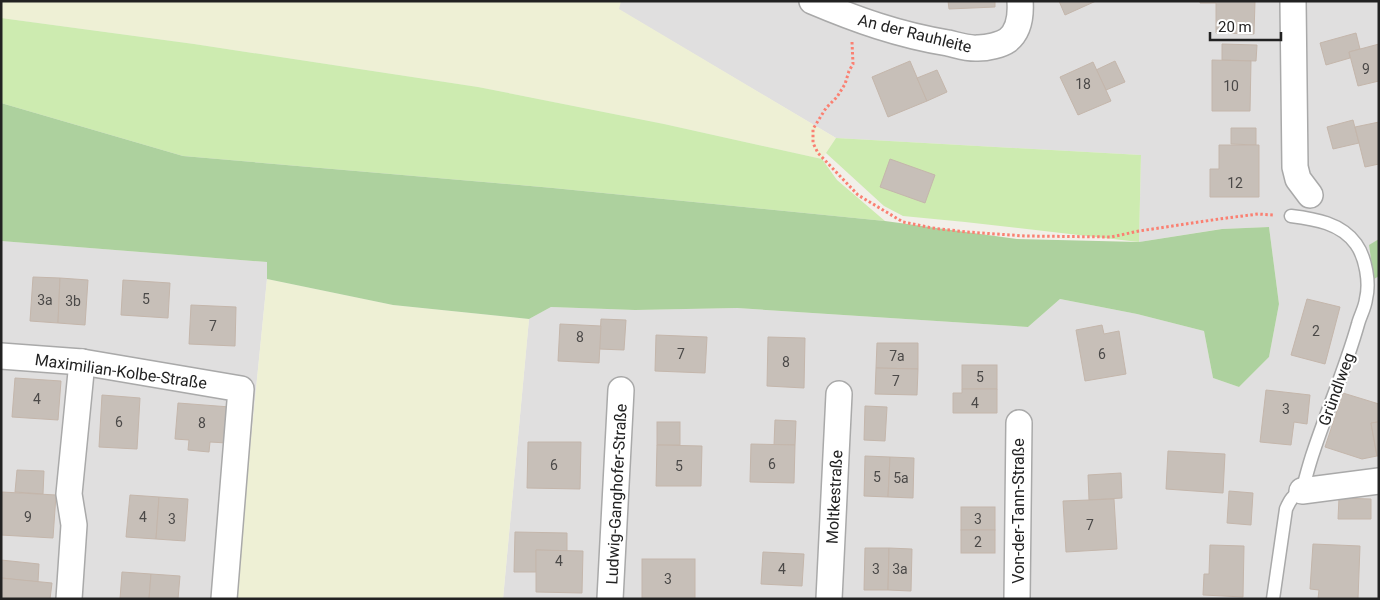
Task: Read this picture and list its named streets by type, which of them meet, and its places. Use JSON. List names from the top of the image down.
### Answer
{
  "streets": {
    "street": [
      "An der Rauhleite",
      "Maximilian-Kolbe-Straße",
      "Ludwig-Ganghofer-Straße",
      "Moltkestraße",
      "Von-der-Tann-Straße"
    ],
    "lane": ["Gründlweg"]
  },
  "house_numbers": [
    "9",
    "18",
    "10",
    "12",
    "5",
    "3a",
    "3b",
    "7",
    "2",
    "8",
    "7",
    "6",
    "7a",
    "8",
    "5",
    "7",
    "4",
    "4",
    "3",
    "6",
    "8",
    "6",
    "6",
    "5",
    "5",
    "5a",
    "9",
    "4",
    "3",
    "3",
    "7",
    "2",
    "4",
    "4",
    "3",
    "3a",
    "3"
  ],
  "scale_bar": "20 m"
}
